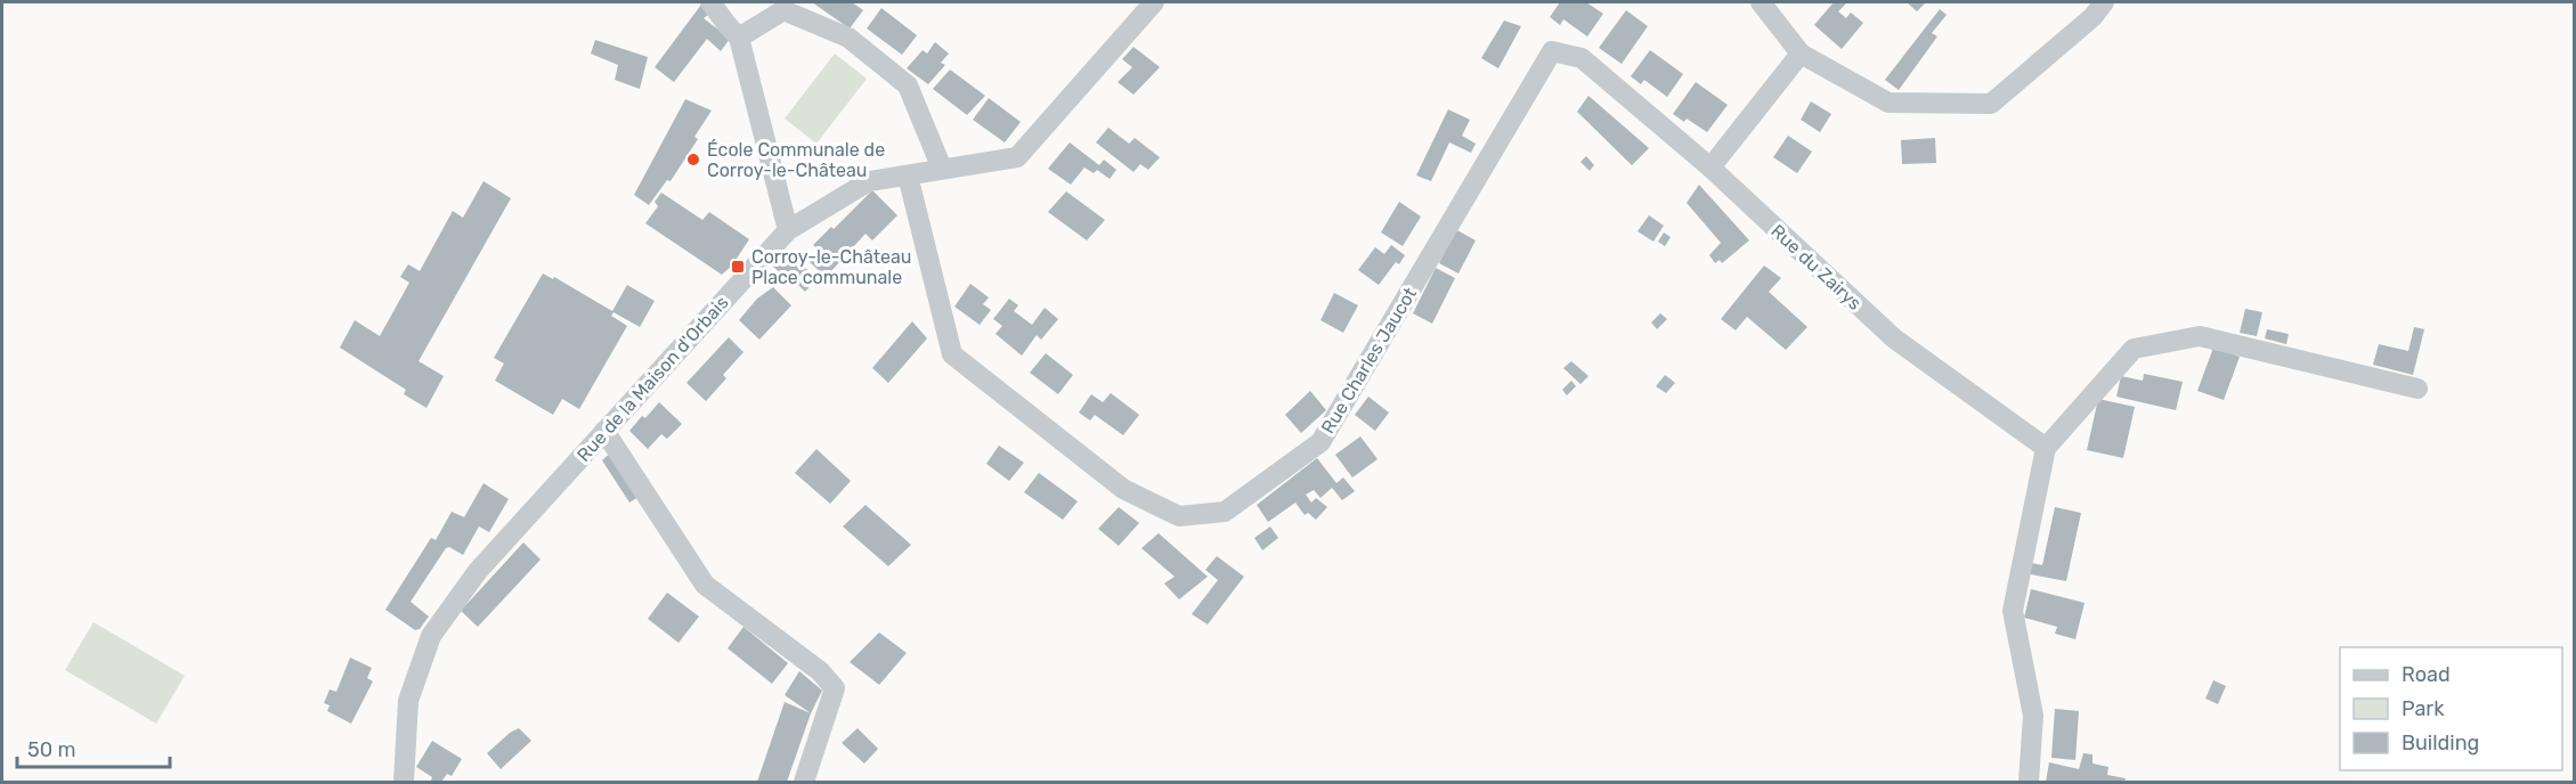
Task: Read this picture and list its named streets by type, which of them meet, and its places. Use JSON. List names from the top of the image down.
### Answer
{
  "streets": {
    "street": ["Rue du Zairys", "Rue Charles Jaucot", "Rue de la Maison d'Orbais"]
  },
  "crossings": [
    ["Rue du Zairys", "Rue Charles Jaucot"],
    ["Rue Charles Jaucot", "Rue de la Maison d'Orbais"]
  ],
  "places": {
    "other": ["École Communale de Corroy-le-Château"],
    "transit": ["Corroy-le-Château Place communale"]
  },
  "legend": ["Road", "Park", "Building"],
  "scale_bar": "50 m"
}
